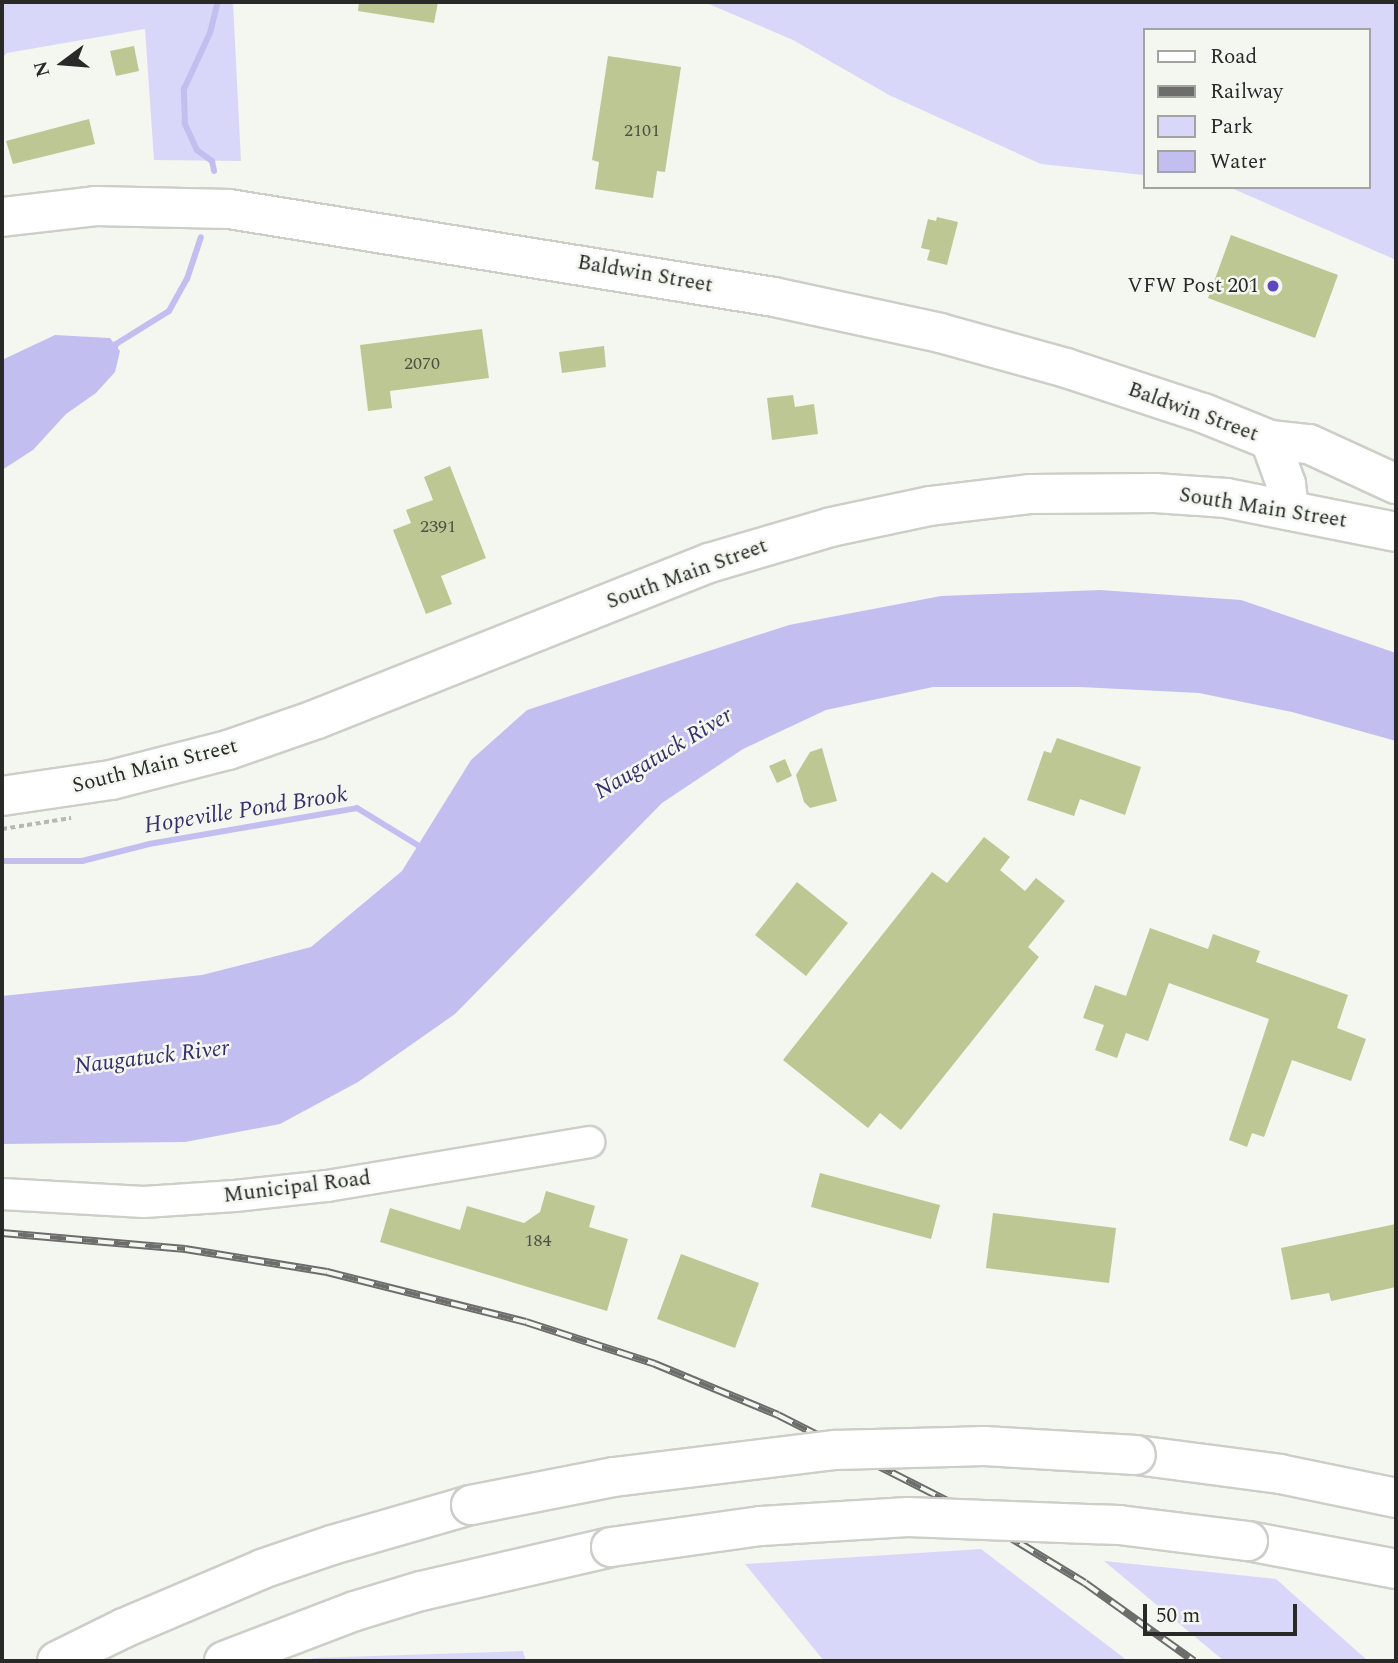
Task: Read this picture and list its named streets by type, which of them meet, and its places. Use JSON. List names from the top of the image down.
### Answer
{
  "streets": {
    "main road": ["Baldwin Street", "South Main Street"],
    "street": ["Municipal Road"]
  },
  "crossings": [
    ["Baldwin Street", "South Main Street"]
  ],
  "water": ["Naugatuck River", "Hopeville Pond Brook"],
  "places": ["VFW Post 201"],
  "house_numbers": [
    "2101",
    "2070",
    "2391",
    "184"
  ],
  "legend": [
    "Road",
    "Railway",
    "Park",
    "Water"
  ],
  "scale_bar": "50 m",
  "north": "left"
}
